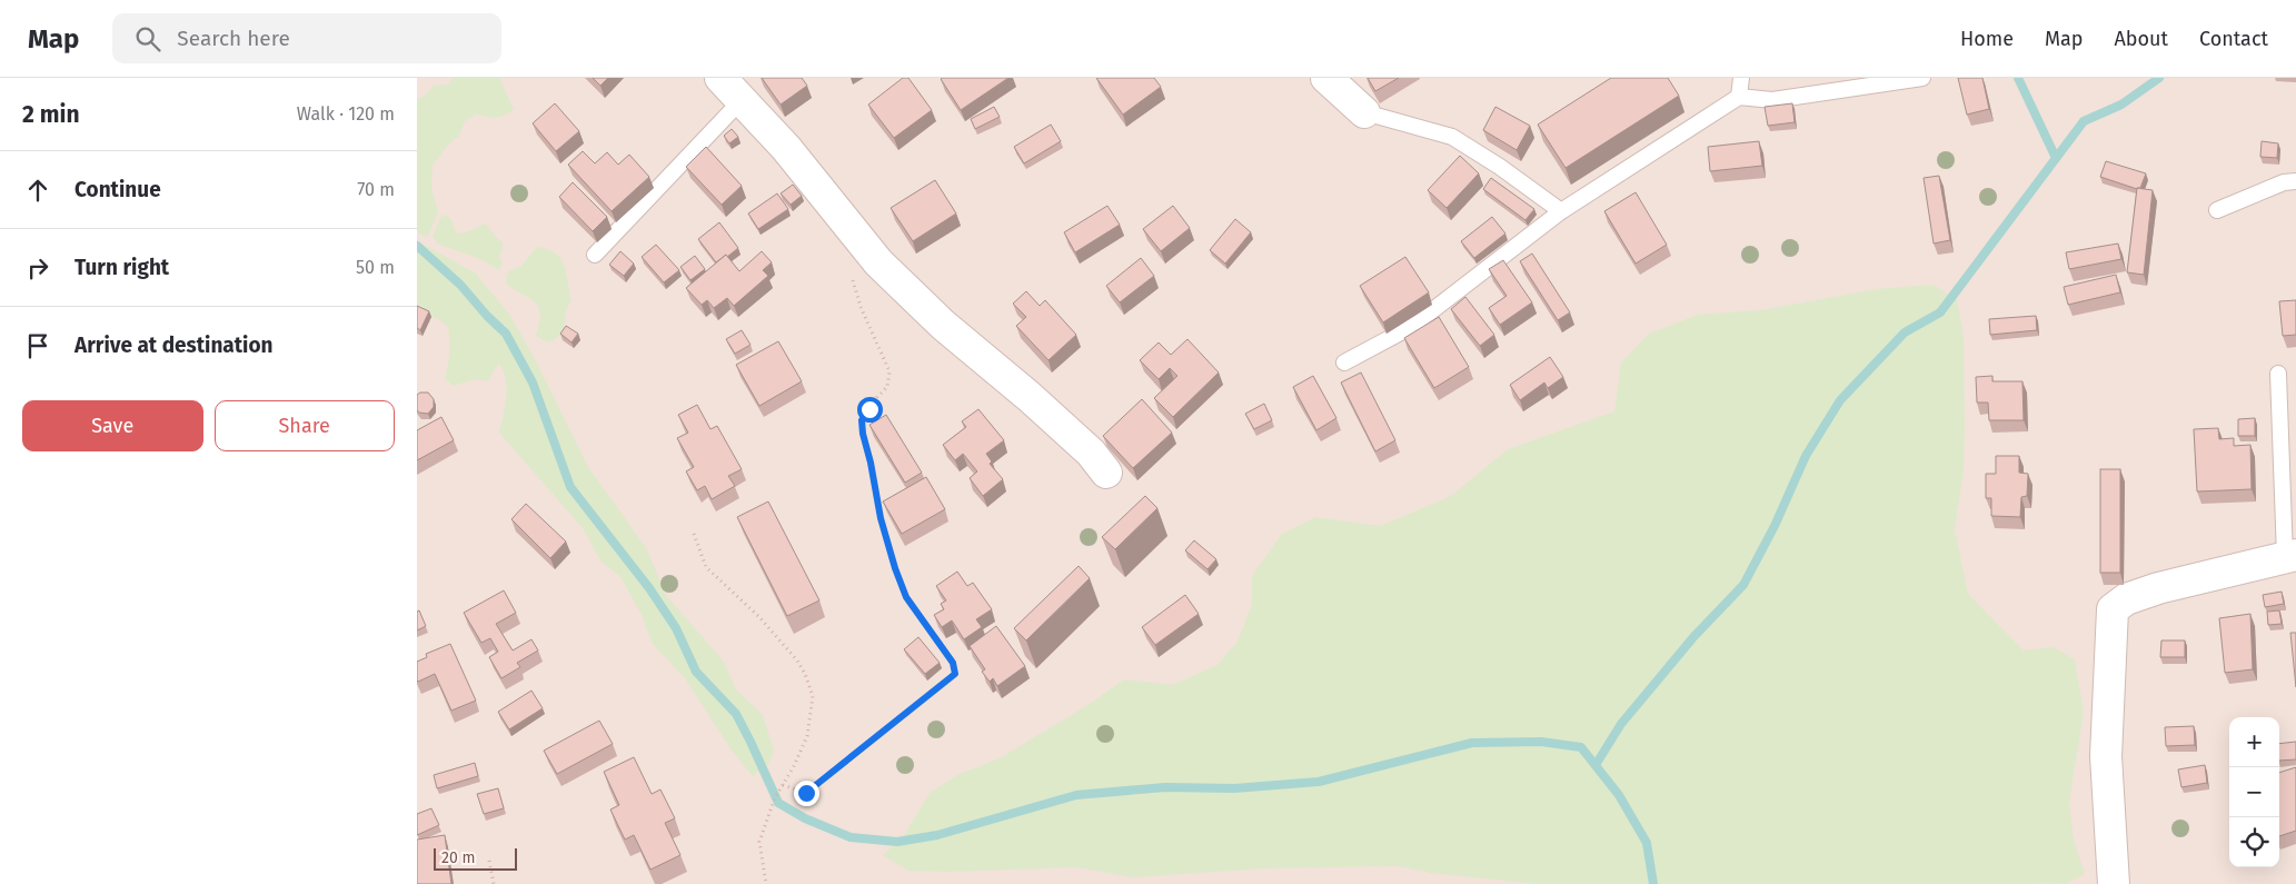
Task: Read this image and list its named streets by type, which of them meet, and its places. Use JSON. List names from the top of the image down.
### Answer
{
  "scale_bar": "20 m",
  "page": {
    "header": "Map",
    "search": "Search here",
    "nav": [
      "Home",
      "Map",
      "About",
      "Contact"
    ],
    "heading": ["2 min", "Walk · 120 m"],
    "list": [
      ["Continue", "70 m"],
      ["Turn right", "50 m"],
      "Arrive at destination"
    ],
    "buttons": ["Save", "Share"],
    "map_buttons": ["+", "−"],
    "scale": "20 m"
  }
}
